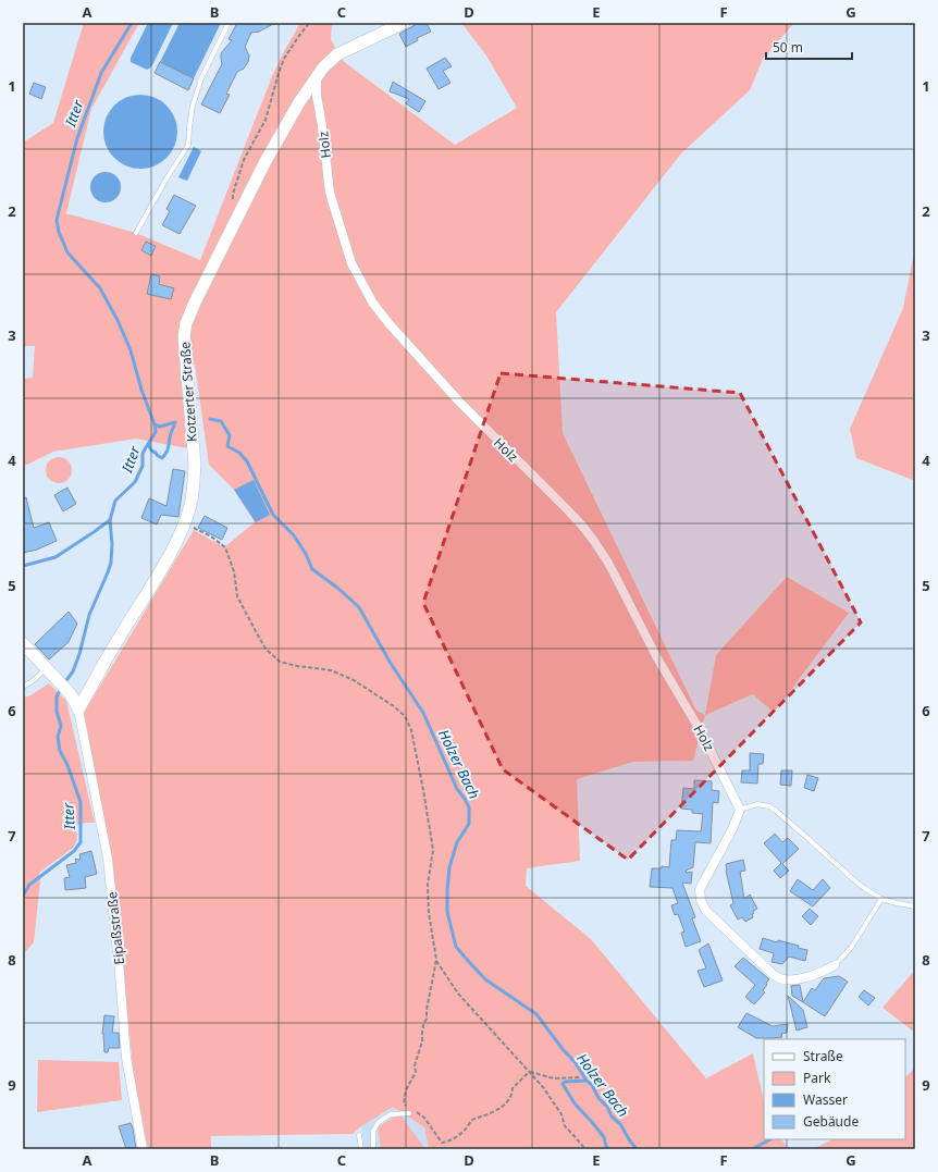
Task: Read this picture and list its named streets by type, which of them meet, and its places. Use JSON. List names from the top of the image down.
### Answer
{
  "streets": {
    "street": ["Holz", "Kotzerter Straße", "Eipaßstraße"]
  },
  "crossings": [
    ["Holz", "Kotzerter Straße"],
    ["Kotzerter Straße", "Eipaßstraße"]
  ],
  "water": ["Itter", "Holzer Bach"],
  "legend": [
    "Straße",
    "Park",
    "Wasser",
    "Gebäude"
  ],
  "scale_bar": "50 m",
  "grid": {
    "columns": [
      "A",
      "B",
      "C",
      "D",
      "E",
      "F",
      "G"
    ],
    "rows": [
      "1",
      "2",
      "3",
      "4",
      "5",
      "6",
      "7",
      "8",
      "9"
    ]
  }
}
